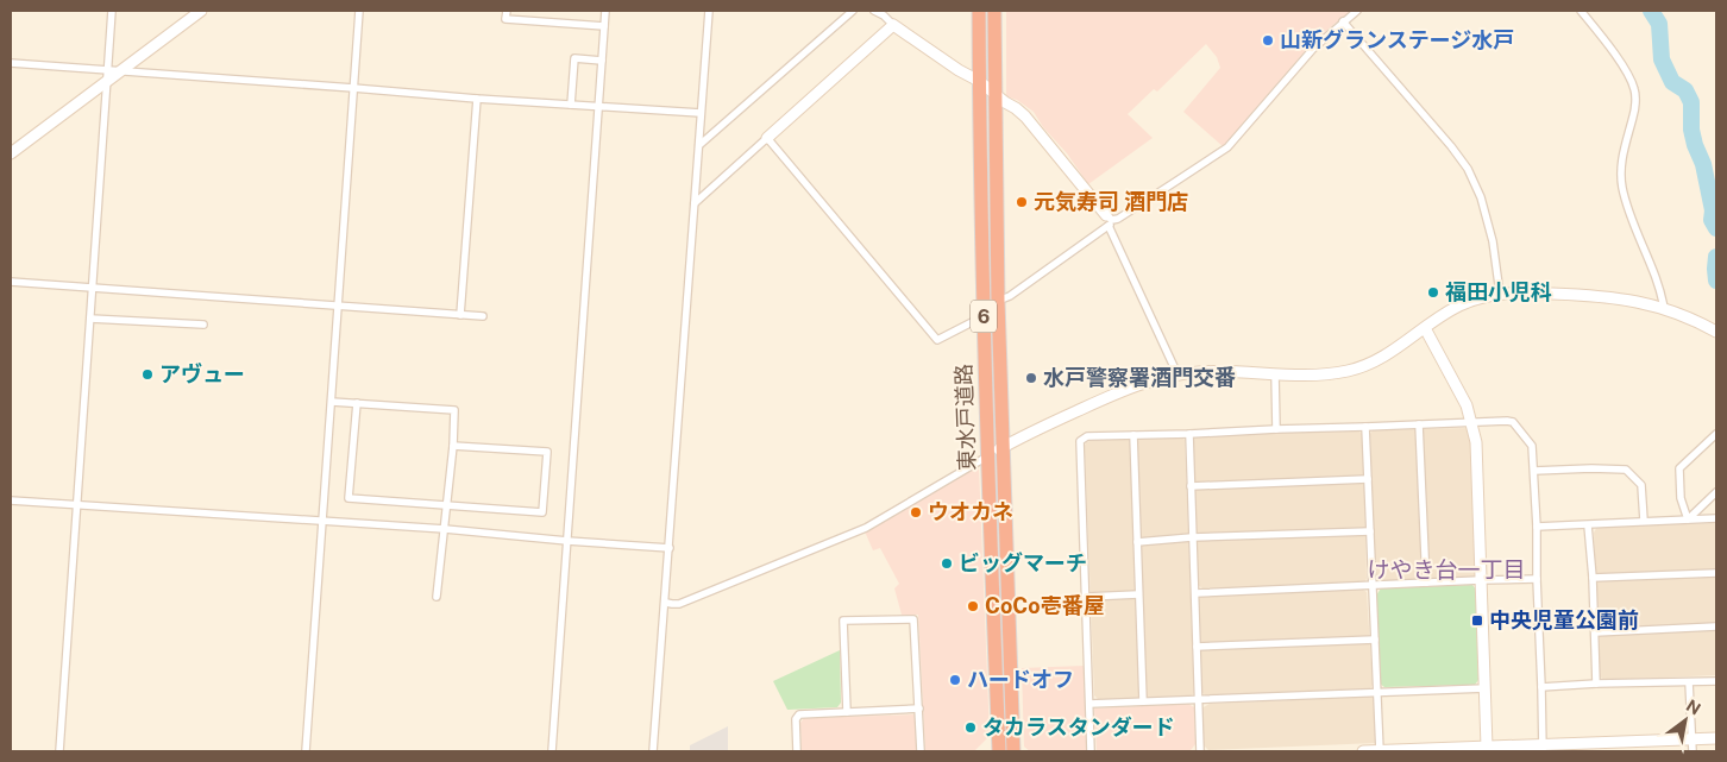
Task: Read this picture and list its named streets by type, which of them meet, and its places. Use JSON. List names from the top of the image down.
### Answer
{
  "streets": {
    "highway": ["6", "東水戸道路"]
  },
  "districts": ["けやき台一丁目"],
  "places": {
    "other": [
      "山新グランステージ水戸",
      "元気寿司 酒門店",
      "福田小児科",
      "アヴュー",
      "水戸警察署酒門交番",
      "ウオカネ",
      "ビッグマーチ",
      "CoCo壱番屋",
      "ハードオフ",
      "タカラスタンダード"
    ],
    "transit": ["中央児童公園前"]
  },
  "north": "top right"
}
